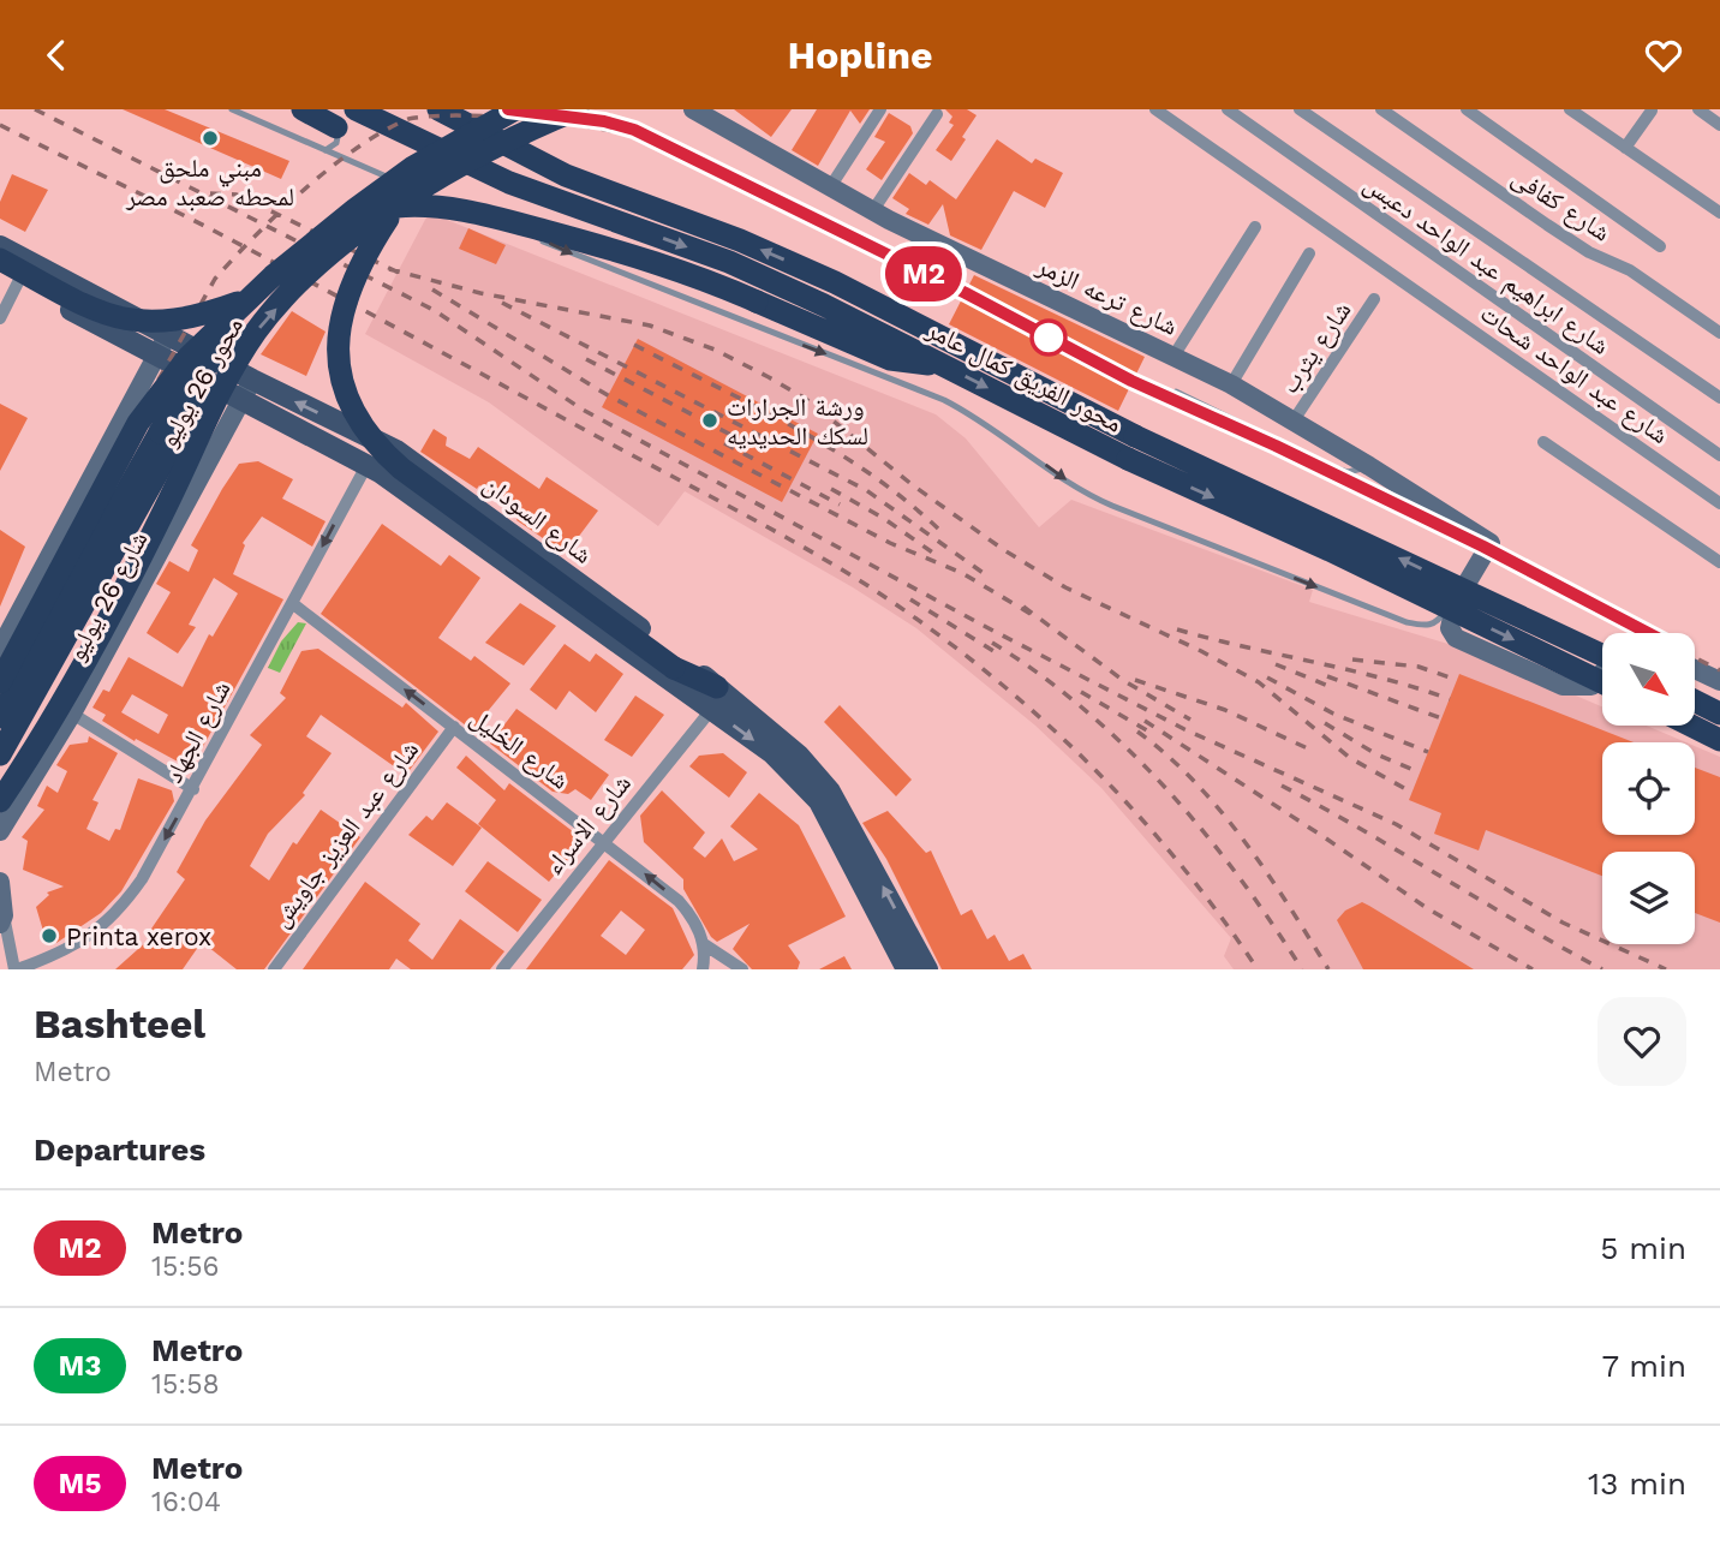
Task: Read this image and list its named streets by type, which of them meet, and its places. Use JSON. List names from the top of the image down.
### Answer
{
  "streets": {
    "highway": ["محور الفريق كمال عامر", "محور 26 يوليو"],
    "main road": ["شارع السودان"],
    "street": [
      "شارع كفافى",
      "شارع ابراهيم عبد الواحد دعبس",
      "شارع ترعه الزمر",
      "شارع يثرب",
      "شارع عبد الواحد شحات",
      "شارع 26 يوليو",
      "شارع الجهاد",
      "شارع الخليل",
      "شارع الاسراء",
      "شارع عبد العزيز جاويش"
    ]
  },
  "crossings": [
    ["شارع ترعه الزمر", "شارع يثرب"],
    ["محور 26 يوليو", "شارع السودان"],
    ["محور 26 يوليو", "شارع 26 يوليو"],
    ["شارع السودان", "شارع 26 يوليو"],
    ["شارع السودان", "شارع الجهاد"],
    ["شارع السودان", "شارع الاسراء"],
    ["شارع الجهاد", "شارع الخليل"],
    ["شارع الخليل", "شارع الاسراء"],
    ["شارع الخليل", "شارع عبد العزيز جاويش"]
  ],
  "one_way": ["شارع الجهاد", "شارع الخليل"],
  "places": ["مبني ملحق لمحطه صعبد مصر", "ورشة الجرارات لسكك الحديديه", "Printa xerox"],
  "lines": ["metro line M2"],
  "north": "bottom right",
  "page": {
    "header": "Hopline",
    "on_map": "M2",
    "heading": [
      ["Bashteel", "Metro"],
      "Departures"
    ],
    "list": [
      {
        "mark": "M2",
        "name": "Metro",
        "note": "15:56",
        "value": "5 min"
      },
      {
        "mark": "M3",
        "name": "Metro",
        "note": "15:58",
        "value": "7 min"
      },
      {
        "mark": "M5",
        "name": "Metro",
        "note": "16:04",
        "value": "13 min"
      }
    ]
  }
}
